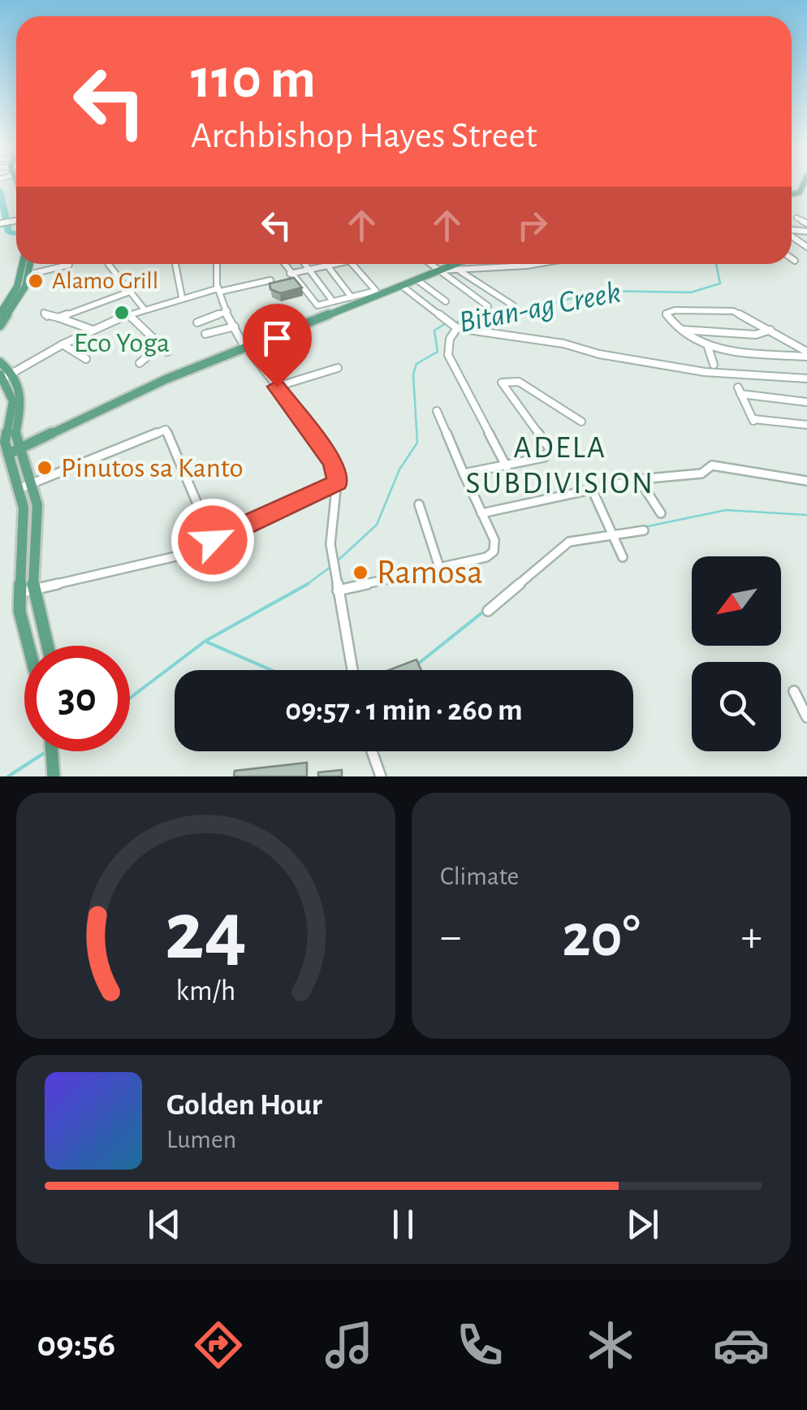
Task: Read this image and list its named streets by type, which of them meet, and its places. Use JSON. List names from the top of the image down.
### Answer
{
  "districts": ["ADELA SUBDIVISION"],
  "water": ["Bitan-ag Creek"],
  "places": [
    "Alamo Grill",
    "Eco Yoga",
    "Pinutos sa Kanto",
    "Ramosa"
  ],
  "north": "bottom left",
  "page": {
    "turn": ["110 m", "Archbishop Hayes Street"],
    "limit": "30",
    "trip": "09:57 · 1 min · 260 m",
    "tile": "Climate",
    "heat": ["−", "20°", "+"],
    "song": ["Golden Hour", "Lumen"],
    "tabs": "09:56",
    "gauge": ["24", "km/h"]
  }
}
